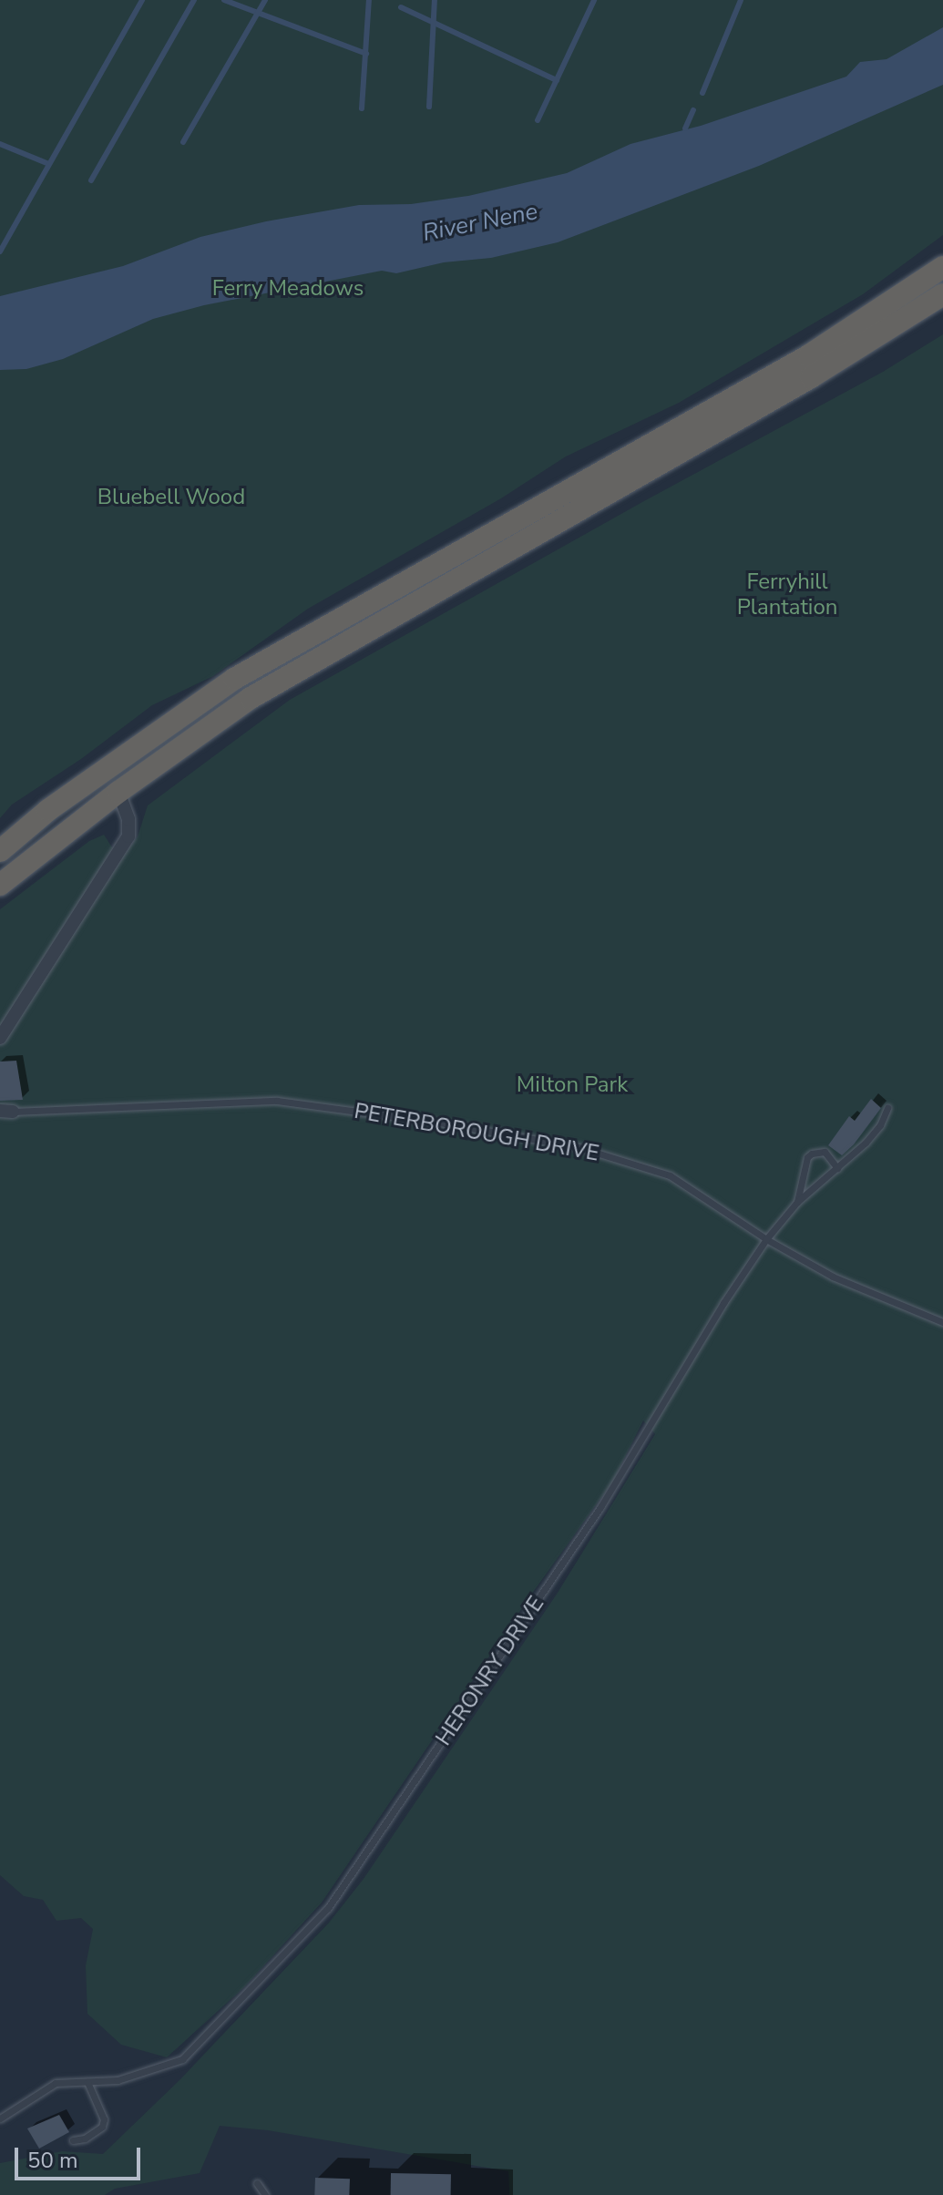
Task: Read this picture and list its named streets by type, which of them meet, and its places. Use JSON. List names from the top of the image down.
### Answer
{
  "streets": {
    "lane": ["PETERBOROUGH DRIVE", "HERONRY DRIVE"]
  },
  "crossings": [
    ["PETERBOROUGH DRIVE", "HERONRY DRIVE"]
  ],
  "water": ["River Nene"],
  "parks": [
    "Ferry Meadows",
    "Bluebell Wood",
    "Ferryhill Plantation",
    "Milton Park"
  ],
  "scale_bar": "50 m"
}
